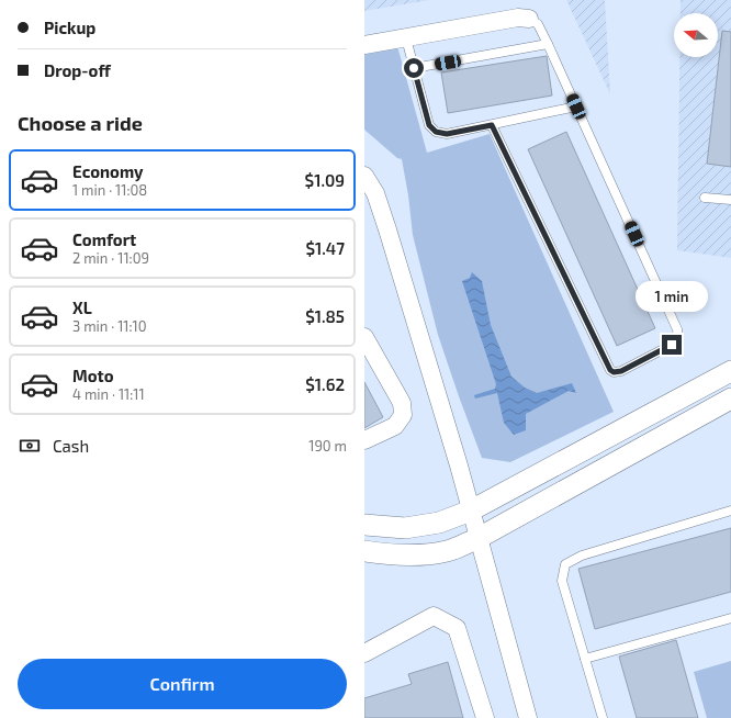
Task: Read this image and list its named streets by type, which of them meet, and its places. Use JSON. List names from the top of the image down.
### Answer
{
  "north": "left",
  "page": {
    "banner": ["Pickup", "Drop-off"],
    "heading": "Choose a ride",
    "list": [
      {
        "name": "Economy",
        "note": "1 min · 11:08",
        "value": "$1.09"
      },
      {
        "name": "Comfort",
        "note": "2 min · 11:09",
        "value": "$1.47"
      },
      {
        "name": "XL",
        "note": "3 min · 11:10",
        "value": "$1.85"
      },
      {
        "name": "Moto",
        "note": "4 min · 11:11",
        "value": "$1.62"
      }
    ],
    "bubble": "1 min",
    "pay": ["Cash", "190 m"],
    "buttons": "Confirm"
  }
}
